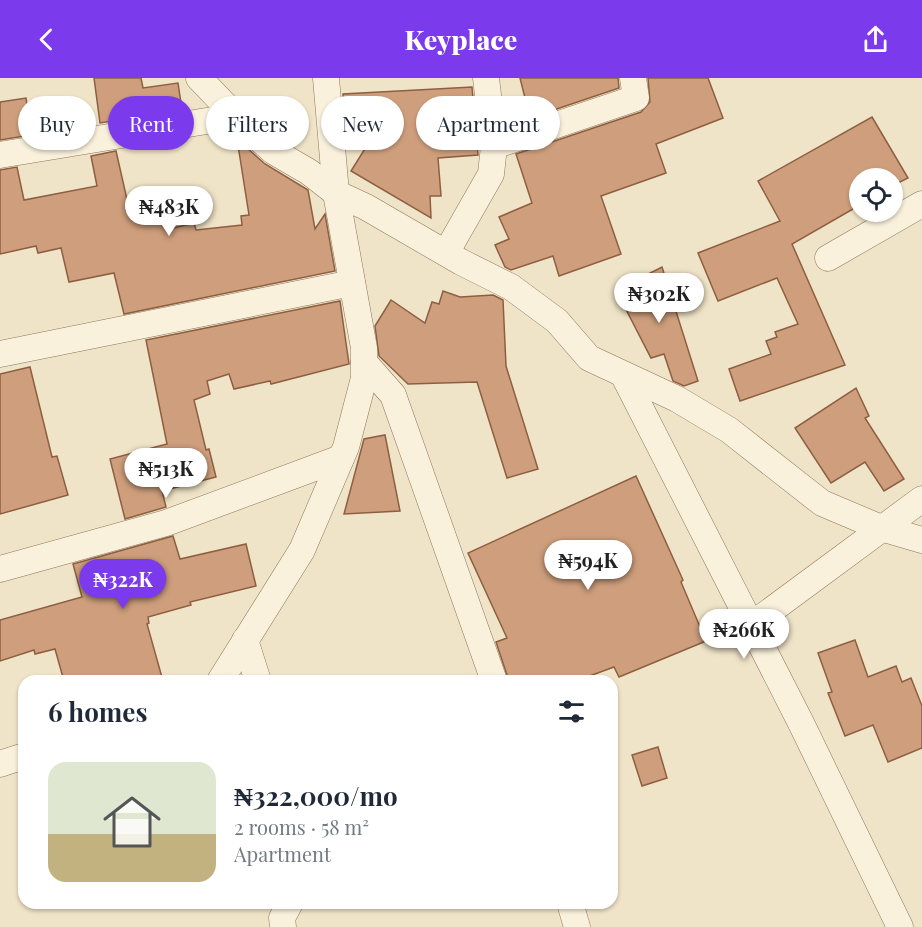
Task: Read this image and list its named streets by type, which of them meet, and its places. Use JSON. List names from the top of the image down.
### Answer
{
  "page": {
    "header": "Keyplace",
    "chip": [
      "Buy",
      "Rent",
      "Filters",
      "New",
      "Apartment"
    ],
    "price": [
      "₦483K",
      "₦302K",
      "₦513K",
      "₦594K",
      "₦322K",
      "₦266K"
    ],
    "heading": "6 homes",
    "list": [
      {
        "name": "₦322,000/mo",
        "note": "2 rooms · 58 m² · Apartment"
      }
    ]
  }
}
